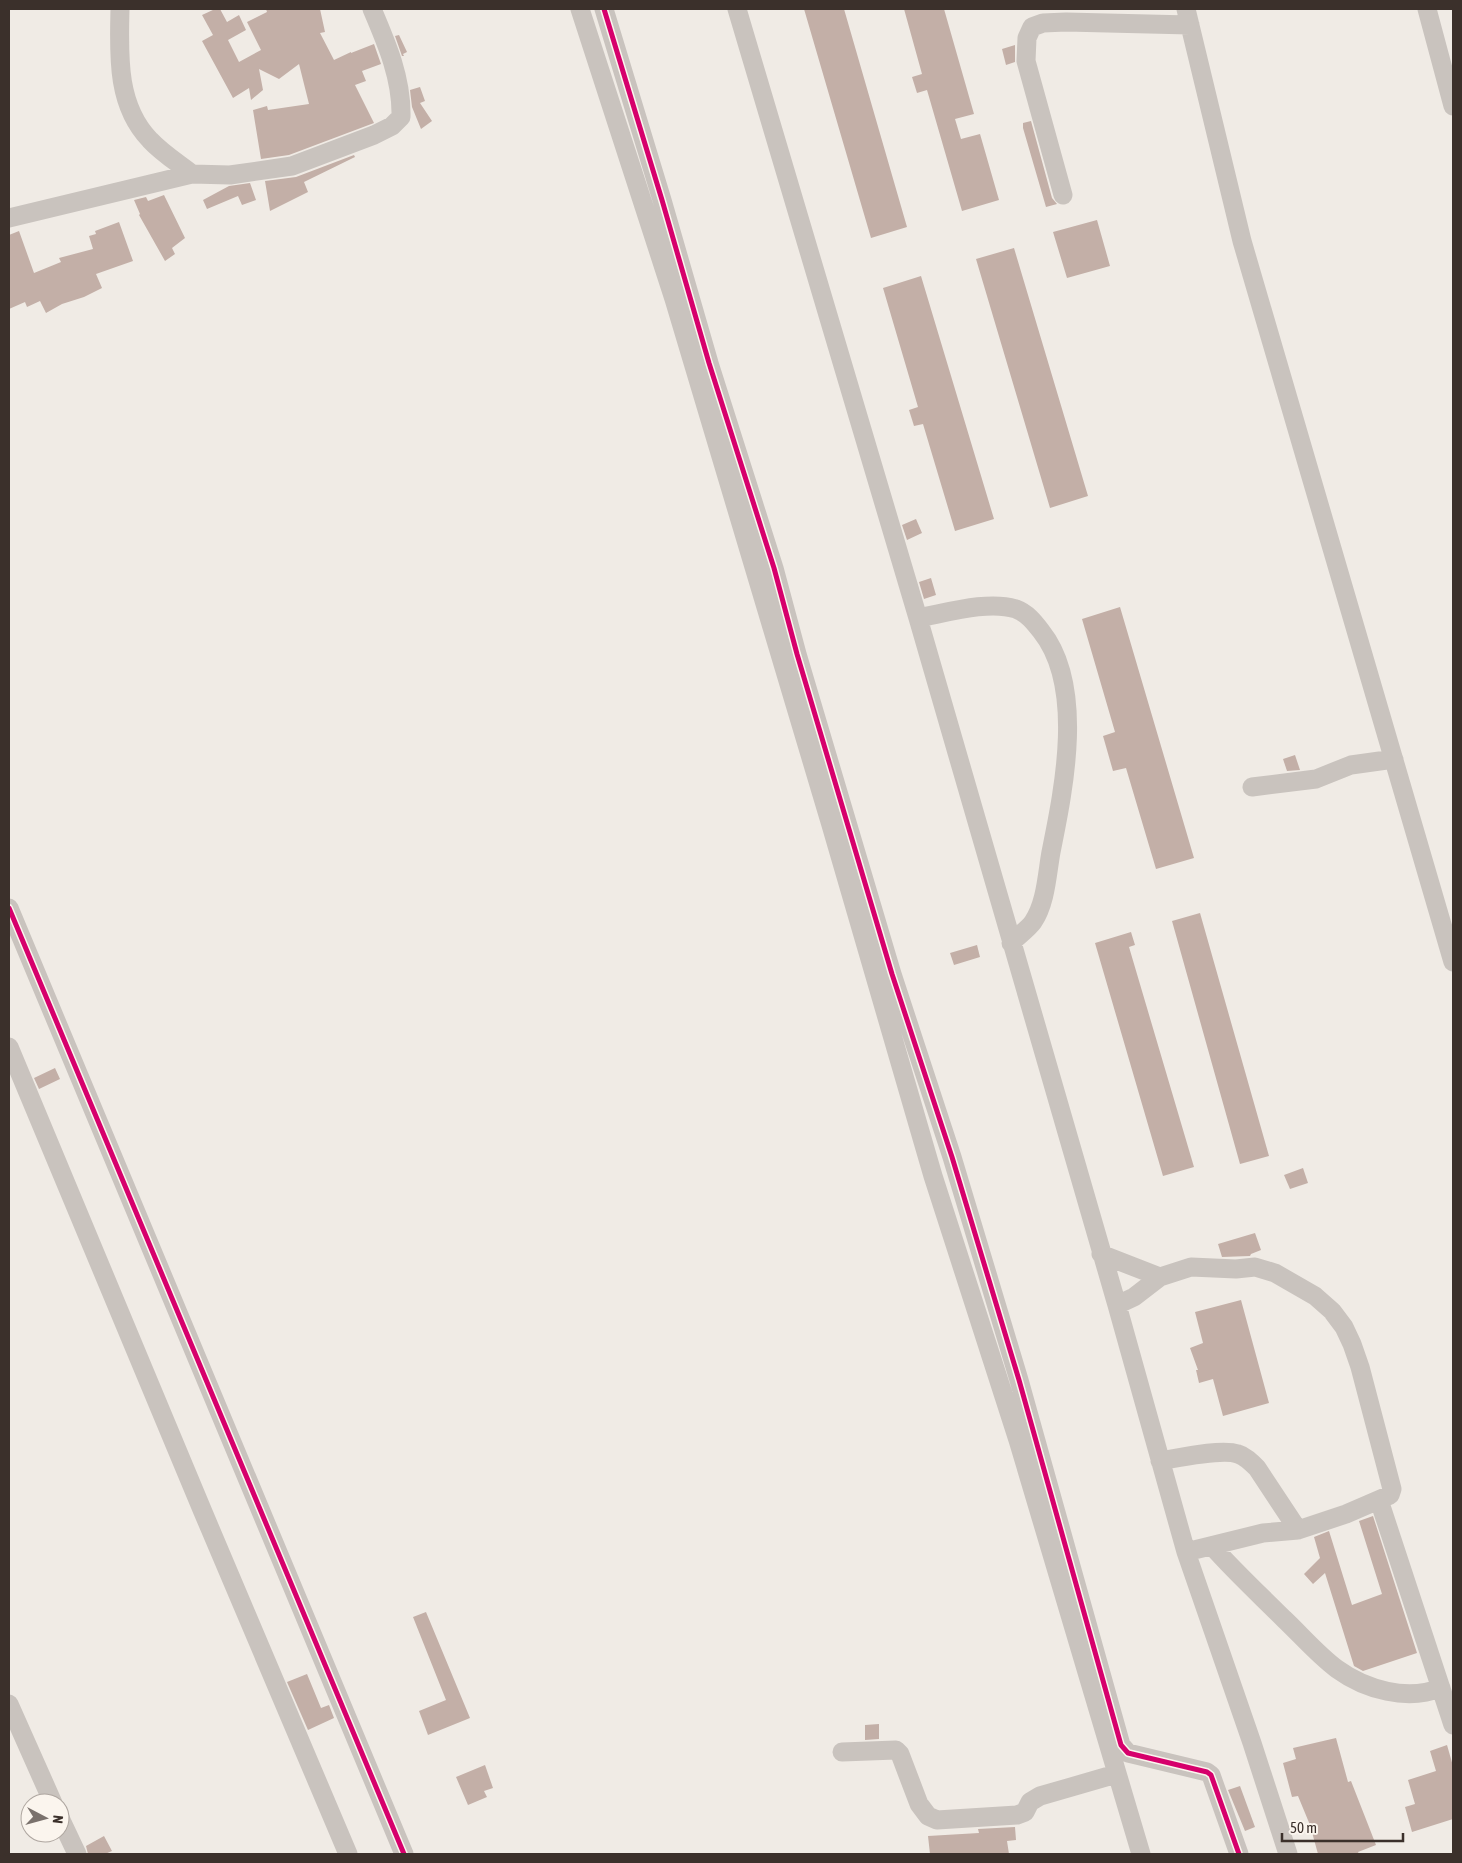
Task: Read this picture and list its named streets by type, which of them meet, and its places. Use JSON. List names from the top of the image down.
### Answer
{
  "scale_bar": "50 m",
  "north": "right"
}
